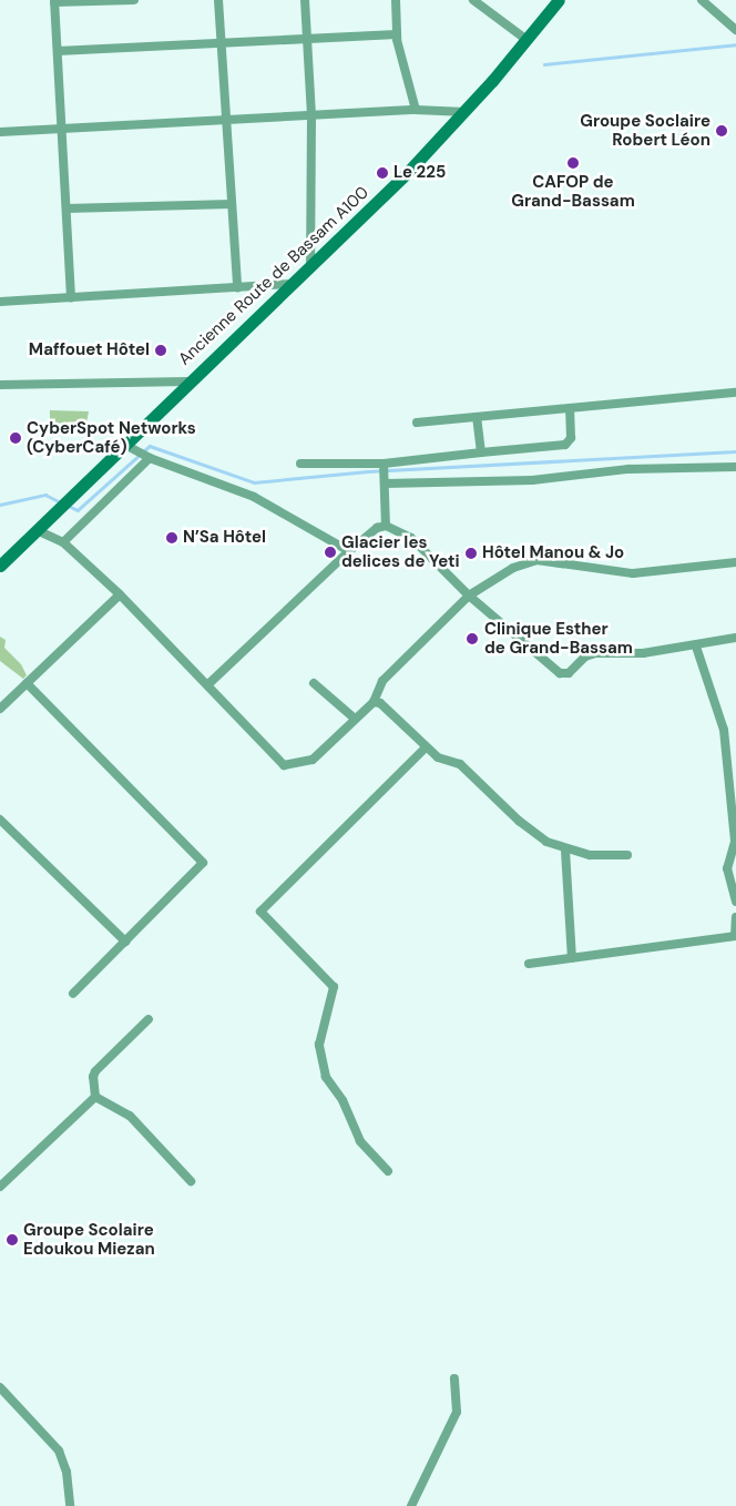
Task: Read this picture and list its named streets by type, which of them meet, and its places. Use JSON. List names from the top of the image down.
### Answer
{
  "streets": {
    "main road": ["Ancienne Route de Bassam A100"]
  },
  "places": [
    "Groupe Soclaire Robert Léon",
    "CAFOP de Grand-Bassam",
    "Le 225",
    "Maffouet Hôtel",
    "CyberSpot Networks (CyberCafé)",
    "N’Sa Hôtel",
    "Glacier les delices de Yeti",
    "Hôtel Manou & Jo",
    "Clinique Esther de Grand-Bassam",
    "Groupe Scolaire Edoukou Miezan"
  ]
}
